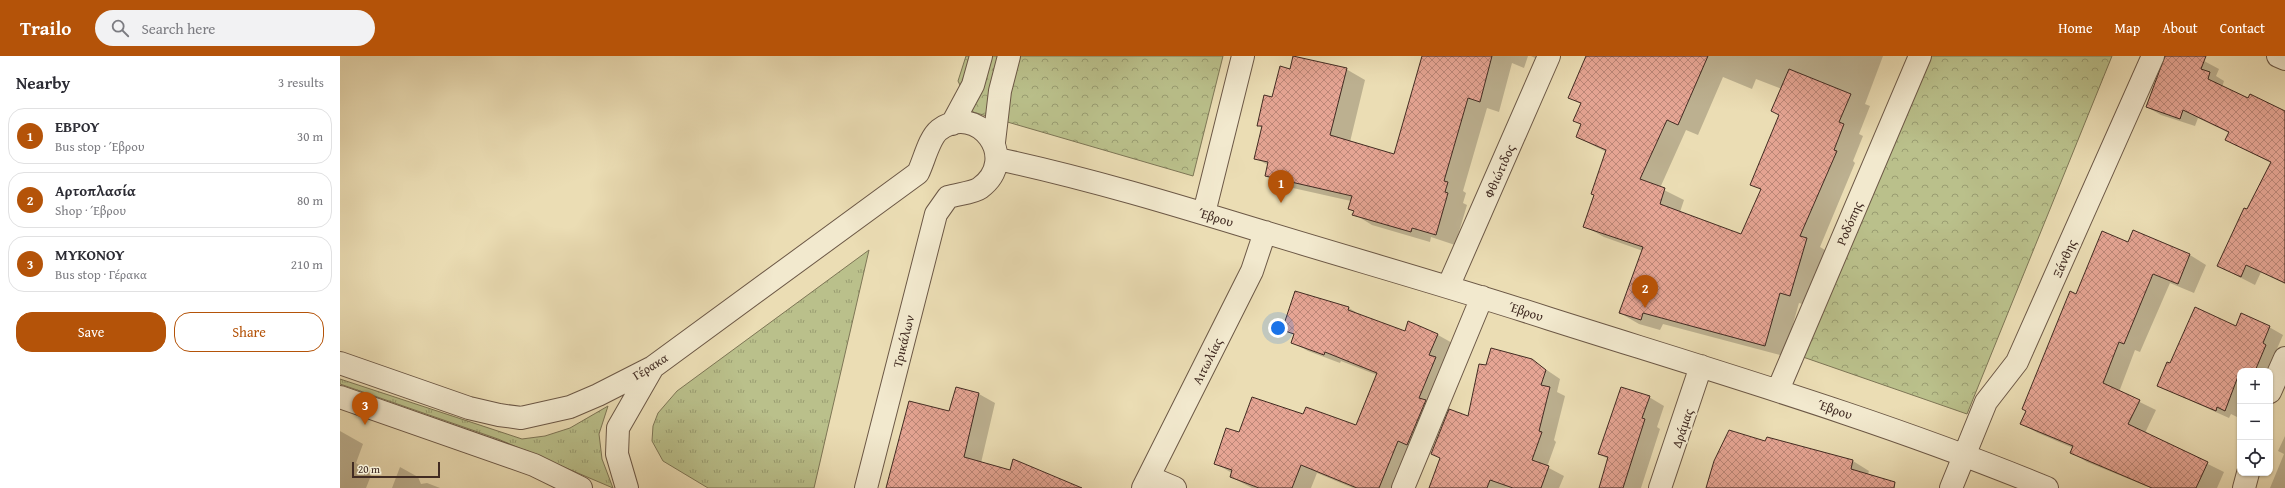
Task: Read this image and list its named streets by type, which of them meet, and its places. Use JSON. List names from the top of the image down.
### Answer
{
  "streets": {
    "street": [
      "Φθιώτιδος",
      "Έβρου",
      "Ροδόπης",
      "Ξάνθης",
      "Τρικάλων",
      "Αιτωλίας",
      "Γέρακα",
      "Δράμας"
    ]
  },
  "crossings": [
    ["Φθιώτιδος", "Έβρου"],
    ["Έβρου", "Ροδόπης"],
    ["Έβρου", "Ξάνθης"],
    ["Έβρου", "Τρικάλων"],
    ["Έβρου", "Αιτωλίας"],
    ["Έβρου", "Δράμας"]
  ],
  "scale_bar": "20 m",
  "page": {
    "header": "Trailo",
    "search": "Search here",
    "nav": [
      "Home",
      "Map",
      "About",
      "Contact"
    ],
    "heading": ["Nearby", "3 results"],
    "list": [
      {
        "mark": "1",
        "name": "ΕΒΡΟΥ",
        "note": "Bus stop · Έβρου",
        "value": "30 m"
      },
      {
        "mark": "2",
        "name": "Αρτοπλασία",
        "note": "Shop · Έβρου",
        "value": "80 m"
      },
      {
        "mark": "3",
        "name": "ΜΥΚΟΝΟΥ",
        "note": "Bus stop · Γέρακα",
        "value": "210 m"
      }
    ],
    "pins": ["1", "2", "3"],
    "buttons": ["Save", "Share"],
    "map_buttons": ["+", "−"],
    "scale": "20 m"
  }
}
